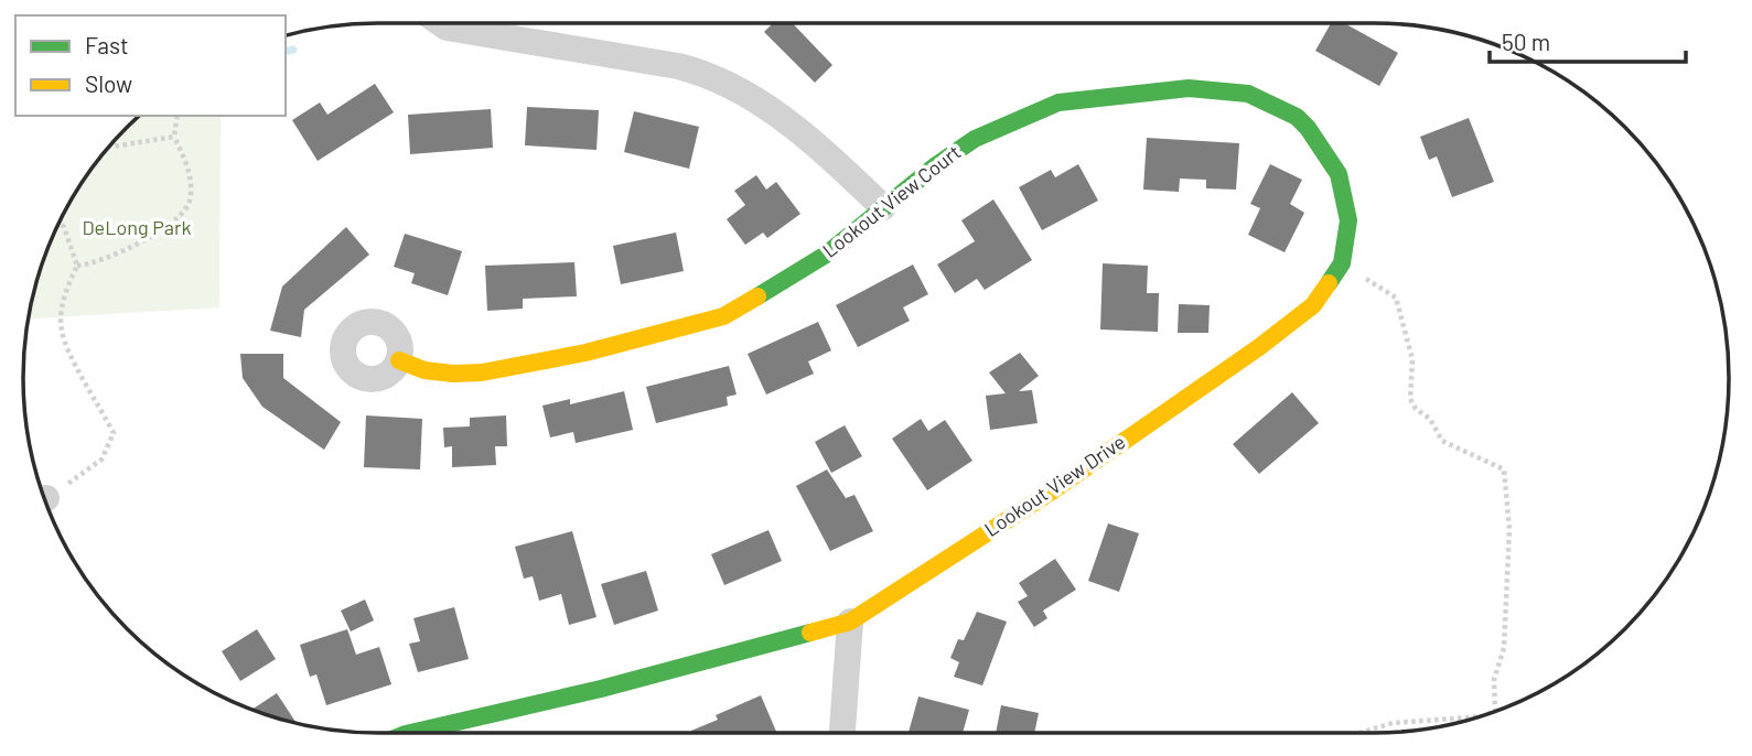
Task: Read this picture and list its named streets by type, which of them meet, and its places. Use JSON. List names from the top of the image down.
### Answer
{
  "streets": {
    "street": ["Lookout View Court", "Lookout View Drive"]
  },
  "crossings": [
    ["Lookout View Court", "Lookout View Drive"]
  ],
  "parks": ["DeLong Park"],
  "legend": ["Fast", "Slow"],
  "scale_bar": "50 m"
}
